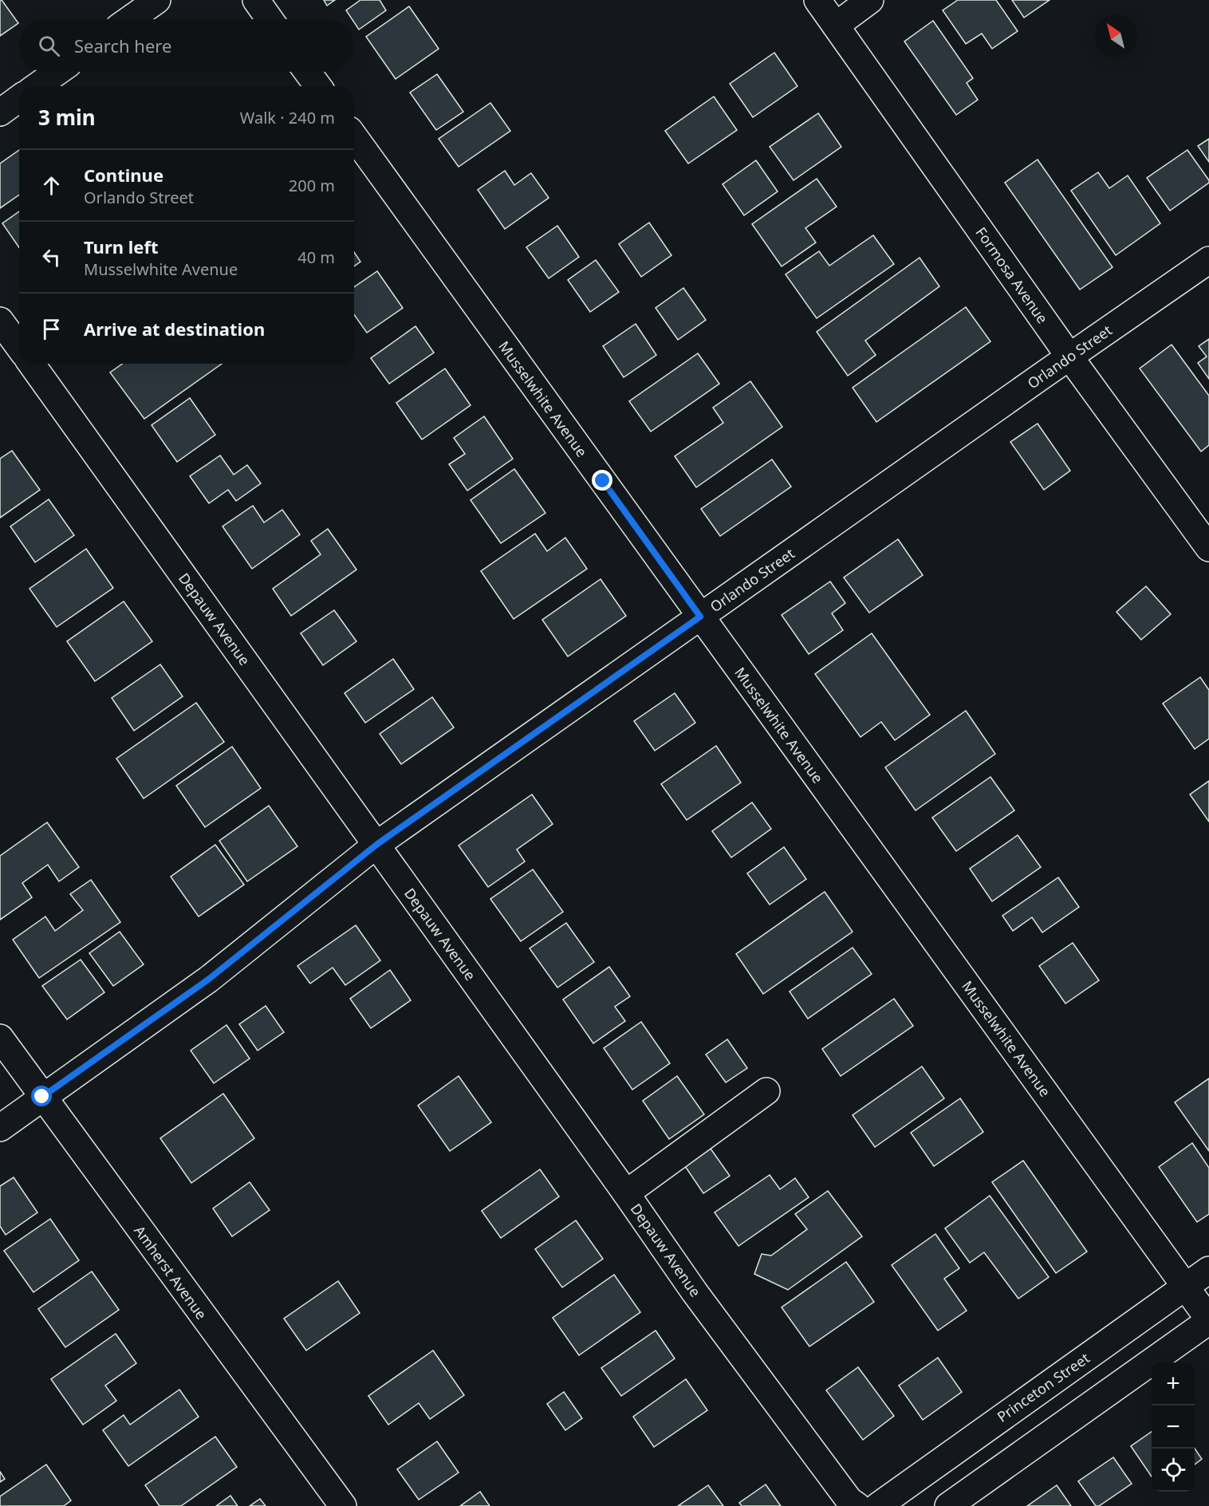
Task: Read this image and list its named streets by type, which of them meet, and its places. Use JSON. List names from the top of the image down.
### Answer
{
  "streets": {
    "street": [
      "Formosa Avenue",
      "Orlando Street",
      "Musselwhite Avenue",
      "Depauw Avenue",
      "Amherst Avenue",
      "Princeton Street"
    ]
  },
  "crossings": [
    ["Formosa Avenue", "Orlando Street"],
    ["Orlando Street", "Musselwhite Avenue"],
    ["Orlando Street", "Depauw Avenue"],
    ["Orlando Street", "Amherst Avenue"],
    ["Musselwhite Avenue", "Princeton Street"]
  ],
  "north": "top left",
  "page": {
    "search": "Search here",
    "heading": ["3 min", "Walk · 240 m"],
    "list": [
      ["Continue", "Orlando Street", "200 m"],
      ["Turn left", "Musselwhite Avenue", "40 m"],
      "Arrive at destination"
    ],
    "map_buttons": ["+", "−"]
  }
}
